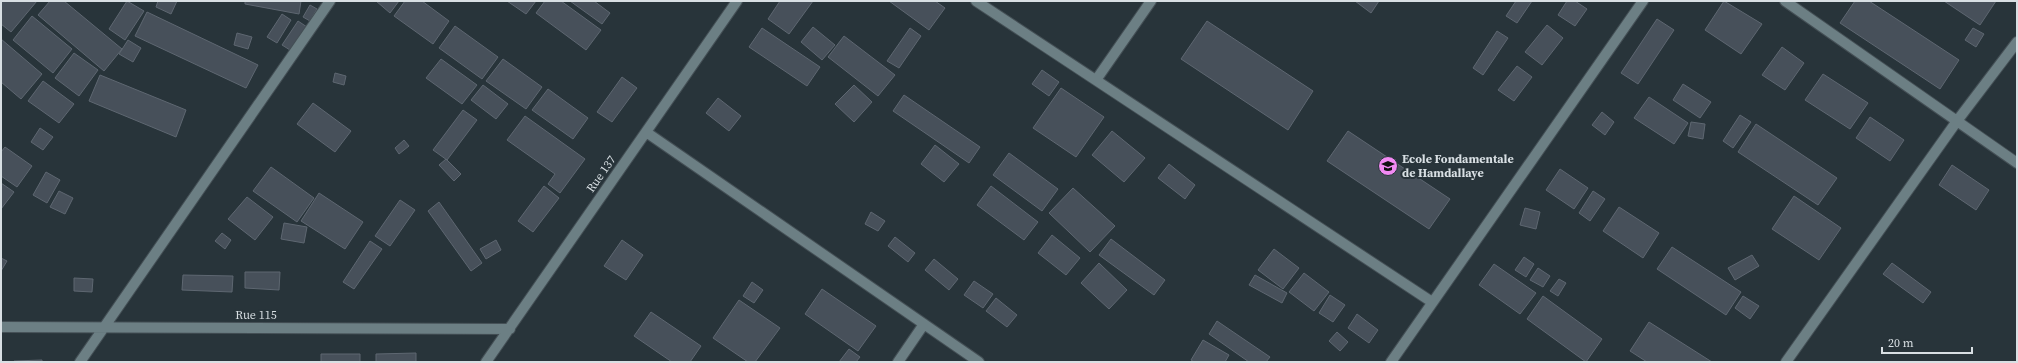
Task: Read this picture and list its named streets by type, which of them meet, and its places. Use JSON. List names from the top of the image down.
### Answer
{
  "streets": {
    "street": ["Rue 137", "Rue 115"]
  },
  "crossings": [
    ["Rue 137", "Rue 115"]
  ],
  "places": {
    "school or university": ["Ecole Fondamentale de Hamdallaye"]
  },
  "scale_bar": "20 m"
}
